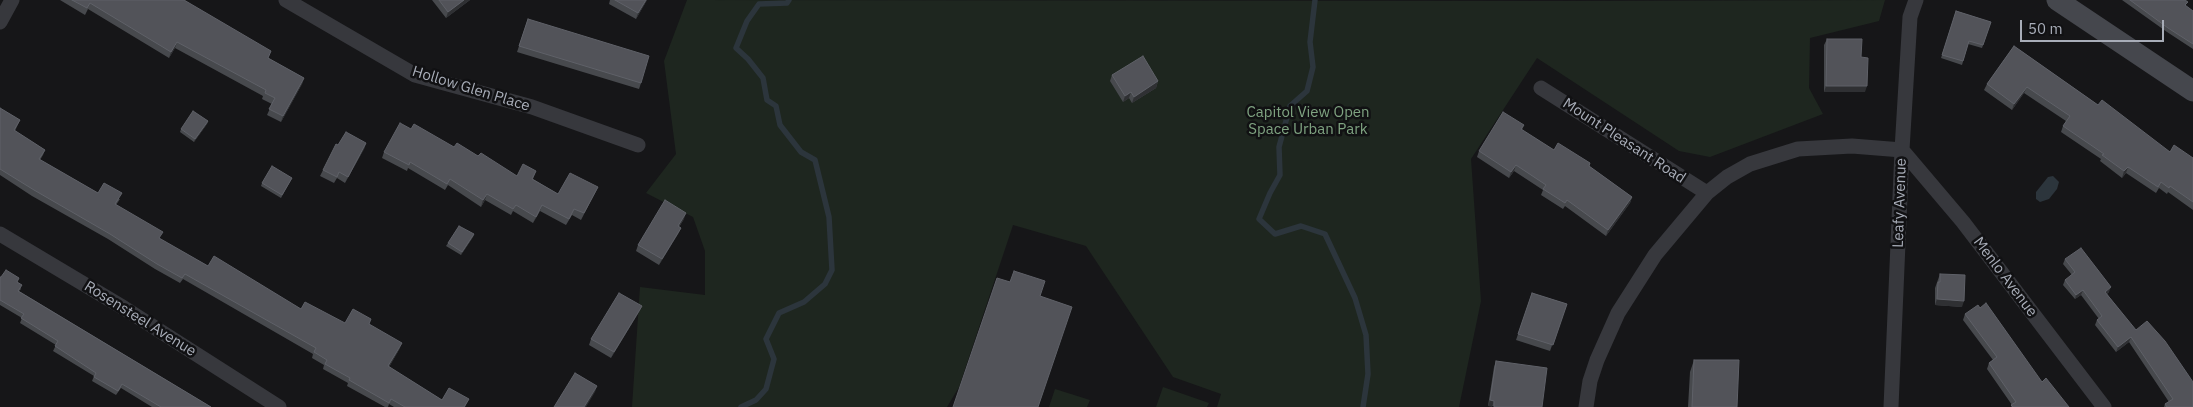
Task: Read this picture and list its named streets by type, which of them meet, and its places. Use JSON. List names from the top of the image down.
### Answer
{
  "streets": {
    "street": [
      "Hollow Glen Place",
      "Mount Pleasant Road",
      "Leafy Avenue",
      "Menlo Avenue",
      "Rosensteel Avenue"
    ]
  },
  "crossings": [
    ["Leafy Avenue", "Menlo Avenue"]
  ],
  "parks": ["Capitol View Open Space Urban Park"],
  "scale_bar": "50 m"
}
